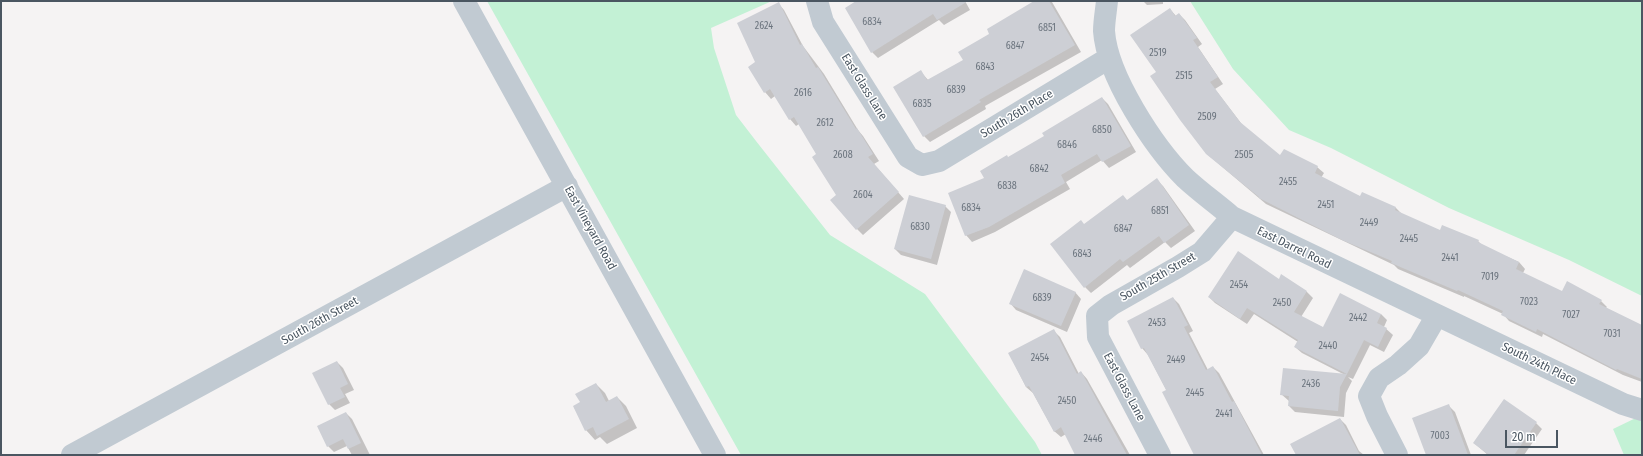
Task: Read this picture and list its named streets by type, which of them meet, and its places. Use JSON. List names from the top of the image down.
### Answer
{
  "streets": {
    "street": [
      "East Glass Lane",
      "South 26th Place",
      "East Vineyard Road",
      "East Darrel Road",
      "South 25th Street",
      "South 26th Street",
      "South 24th Place"
    ]
  },
  "crossings": [
    ["East Glass Lane", "South 26th Place"],
    ["East Glass Lane", "South 25th Street"],
    ["South 26th Place", "East Darrel Road"],
    ["East Vineyard Road", "South 26th Street"],
    ["East Darrel Road", "South 25th Street"],
    ["East Darrel Road", "South 24th Place"]
  ],
  "house_numbers": [
    "6834",
    "2624",
    "6851",
    "6847",
    "2519",
    "6843",
    "2515",
    "6839",
    "2616",
    "6835",
    "2509",
    "2612",
    "6850",
    "6846",
    "2608",
    "2505",
    "6842",
    "2455",
    "6838",
    "2604",
    "2451",
    "6834",
    "6851",
    "2449",
    "6830",
    "6847",
    "2445",
    "6843",
    "2441",
    "7019",
    "2454",
    "6839",
    "7023",
    "2450",
    "7027",
    "2442",
    "2453",
    "7031",
    "2440",
    "2454",
    "2449",
    "2436",
    "2445",
    "2450",
    "2441",
    "7003",
    "2446"
  ],
  "scale_bar": "20 m"
}
